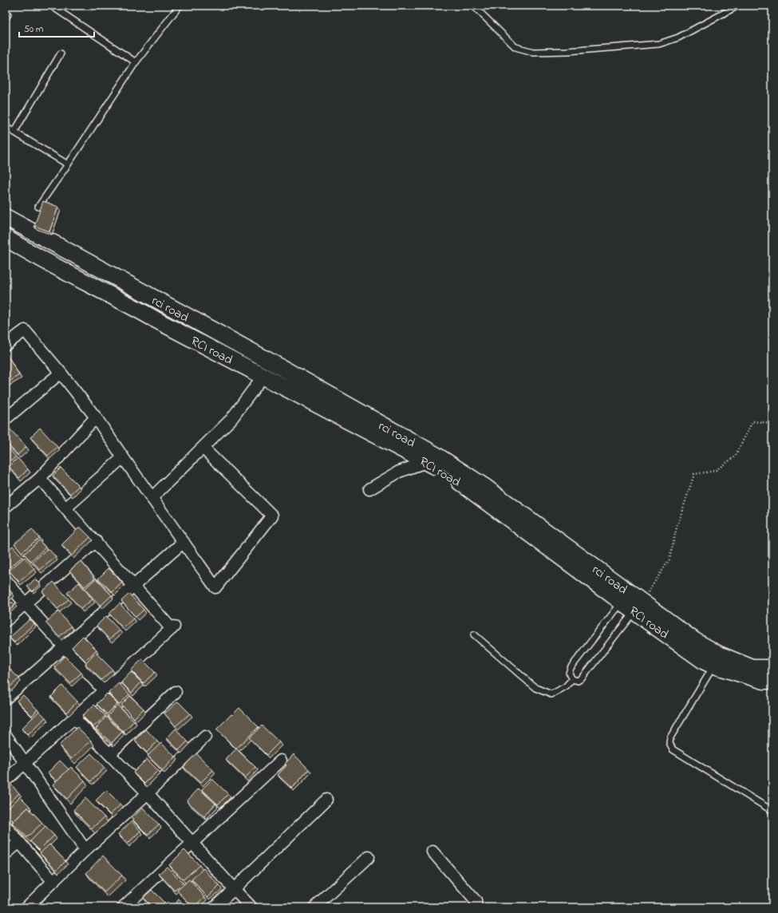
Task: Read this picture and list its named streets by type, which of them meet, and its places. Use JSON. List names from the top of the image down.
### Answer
{
  "streets": {
    "main road": ["rci road", "RCI road"]
  },
  "crossings": [
    ["rci road", "RCI road"]
  ],
  "scale_bar": "50 m"
}
